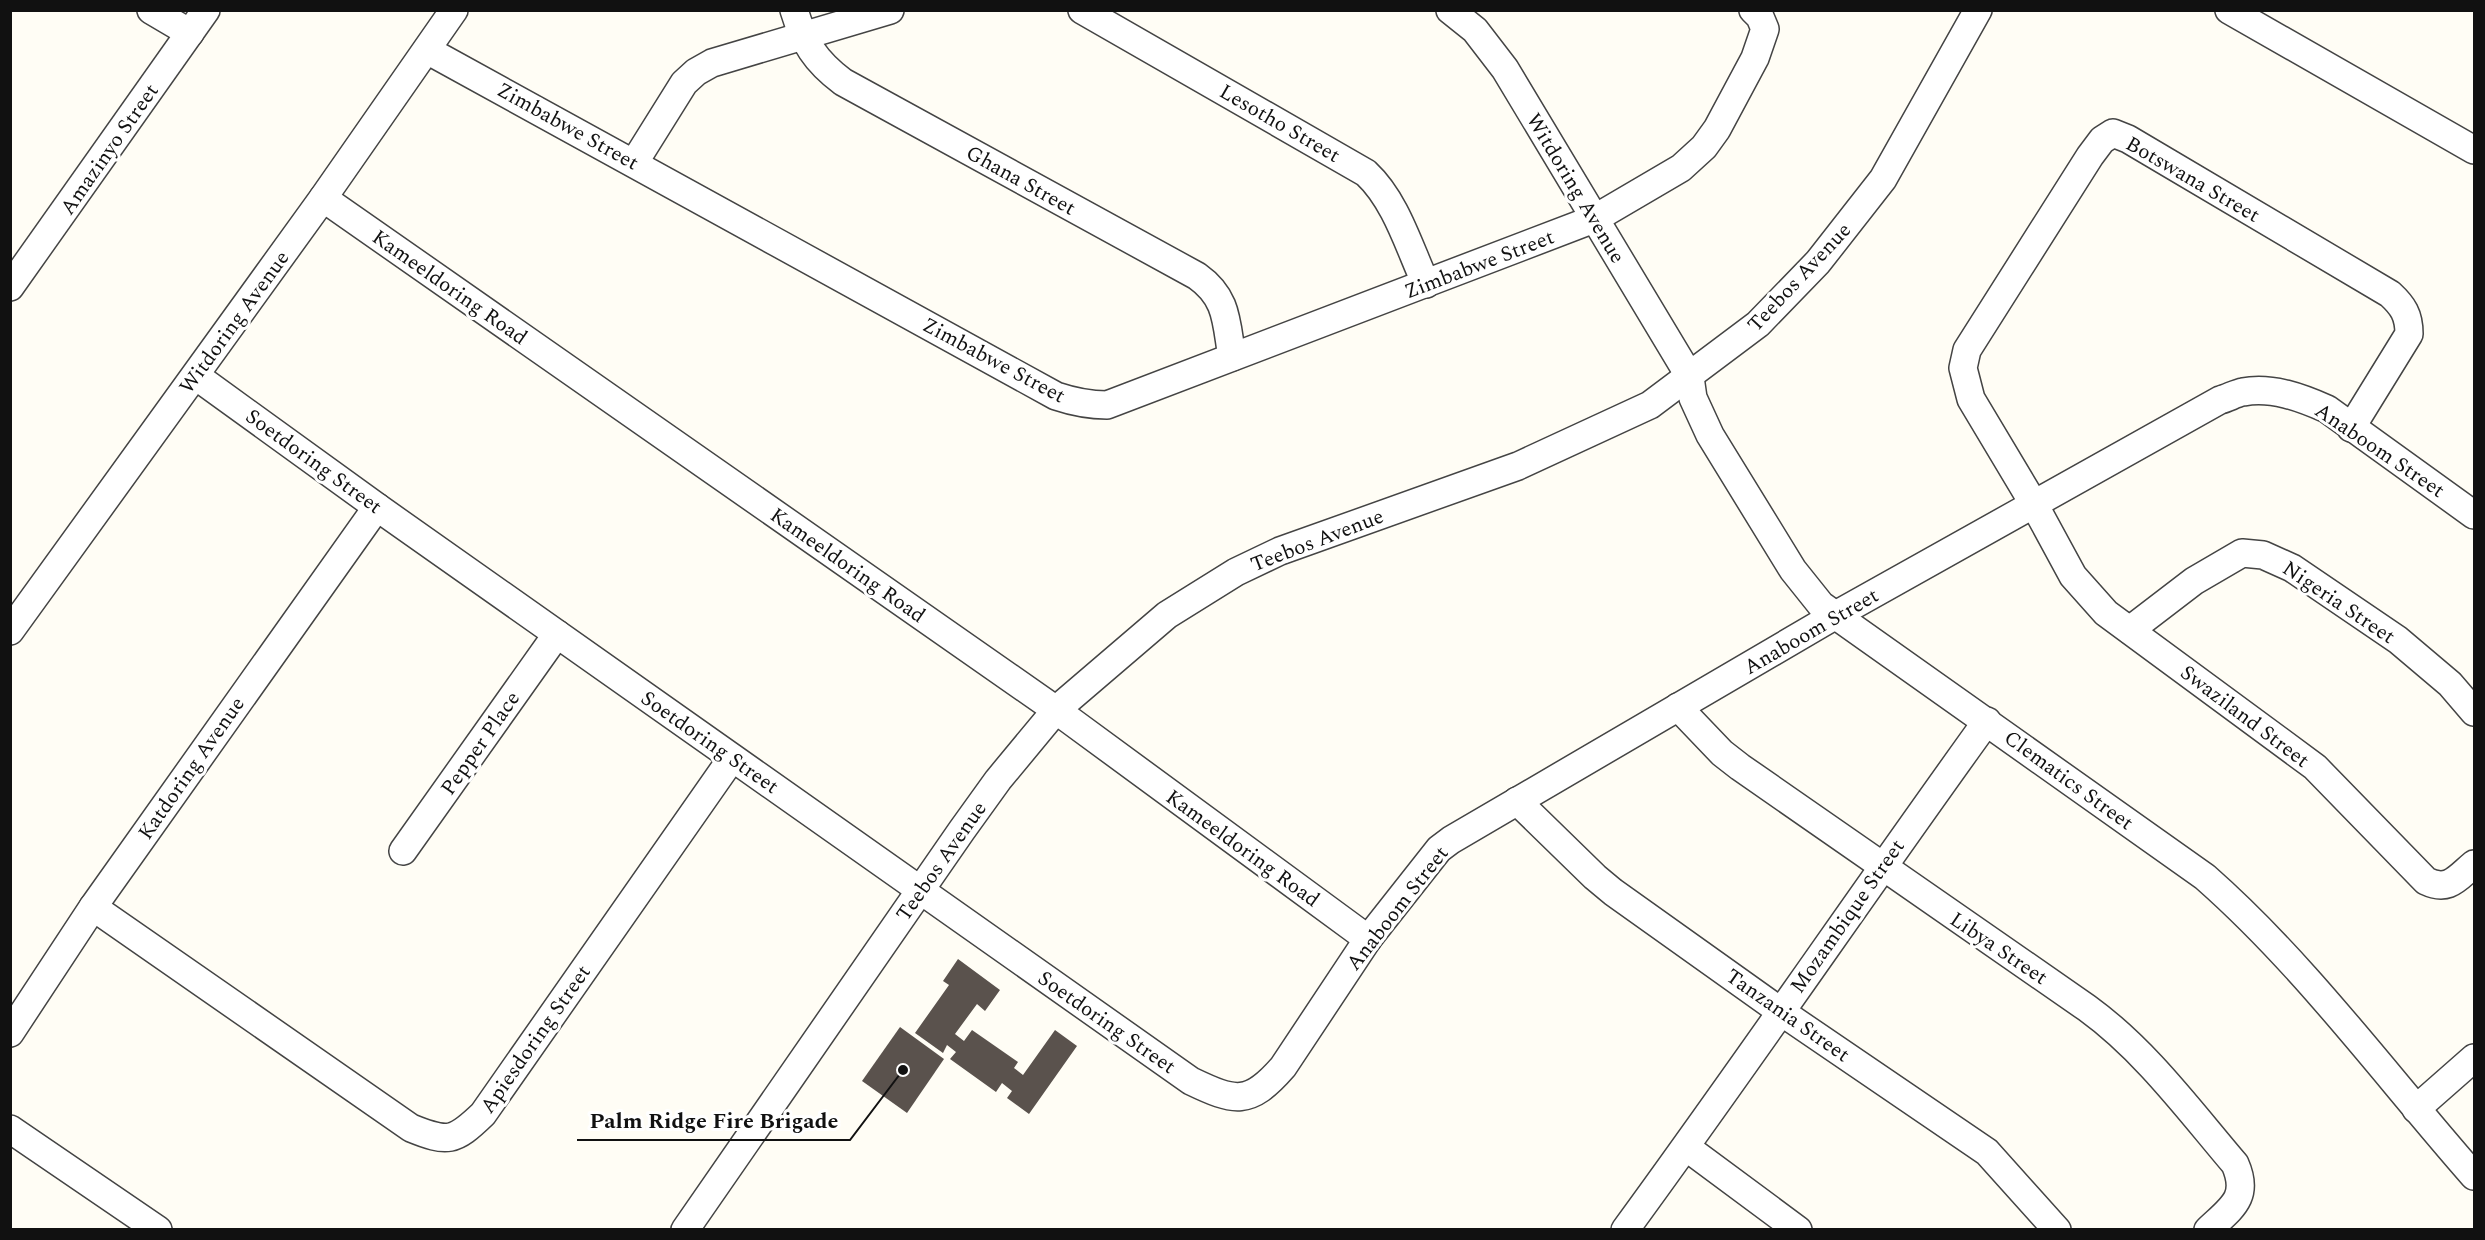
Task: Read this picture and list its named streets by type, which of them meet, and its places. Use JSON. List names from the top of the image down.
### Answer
{
  "streets": {
    "street": [
      "Lesotho Street",
      "Zimbabwe Street",
      "Amazinyo Street",
      "Botswana Street",
      "Ghana Street",
      "Witdoring Avenue",
      "Teebos Avenue",
      "Kameeldoring Road",
      "Anaboom Street",
      "Soetdoring Street",
      "Nigeria Street",
      "Swaziland Street",
      "Pepper Place",
      "Katdoring Avenue",
      "Clematics Street",
      "Mozambique Street",
      "Libya Street",
      "Tanzania Street",
      "Apiesdoring Street"
    ]
  },
  "crossings": [
    ["Lesotho Street", "Zimbabwe Street"],
    ["Zimbabwe Street", "Ghana Street"],
    ["Zimbabwe Street", "Witdoring Avenue"],
    ["Botswana Street", "Anaboom Street"],
    ["Botswana Street", "Swaziland Street"],
    ["Witdoring Avenue", "Teebos Avenue"],
    ["Witdoring Avenue", "Kameeldoring Road"],
    ["Witdoring Avenue", "Soetdoring Street"],
    ["Witdoring Avenue", "Clematics Street"],
    ["Teebos Avenue", "Kameeldoring Road"],
    ["Teebos Avenue", "Soetdoring Street"],
    ["Teebos Avenue", "Clematics Street"],
    ["Kameeldoring Road", "Anaboom Street"],
    ["Anaboom Street", "Soetdoring Street"],
    ["Anaboom Street", "Swaziland Street"],
    ["Anaboom Street", "Clematics Street"],
    ["Anaboom Street", "Libya Street"],
    ["Anaboom Street", "Tanzania Street"],
    ["Soetdoring Street", "Pepper Place"],
    ["Soetdoring Street", "Katdoring Avenue"],
    ["Soetdoring Street", "Apiesdoring Street"],
    ["Nigeria Street", "Swaziland Street"],
    ["Katdoring Avenue", "Apiesdoring Street"],
    ["Clematics Street", "Mozambique Street"],
    ["Mozambique Street", "Libya Street"],
    ["Mozambique Street", "Tanzania Street"]
  ],
  "places": ["Palm Ridge Fire Brigade"]
}
